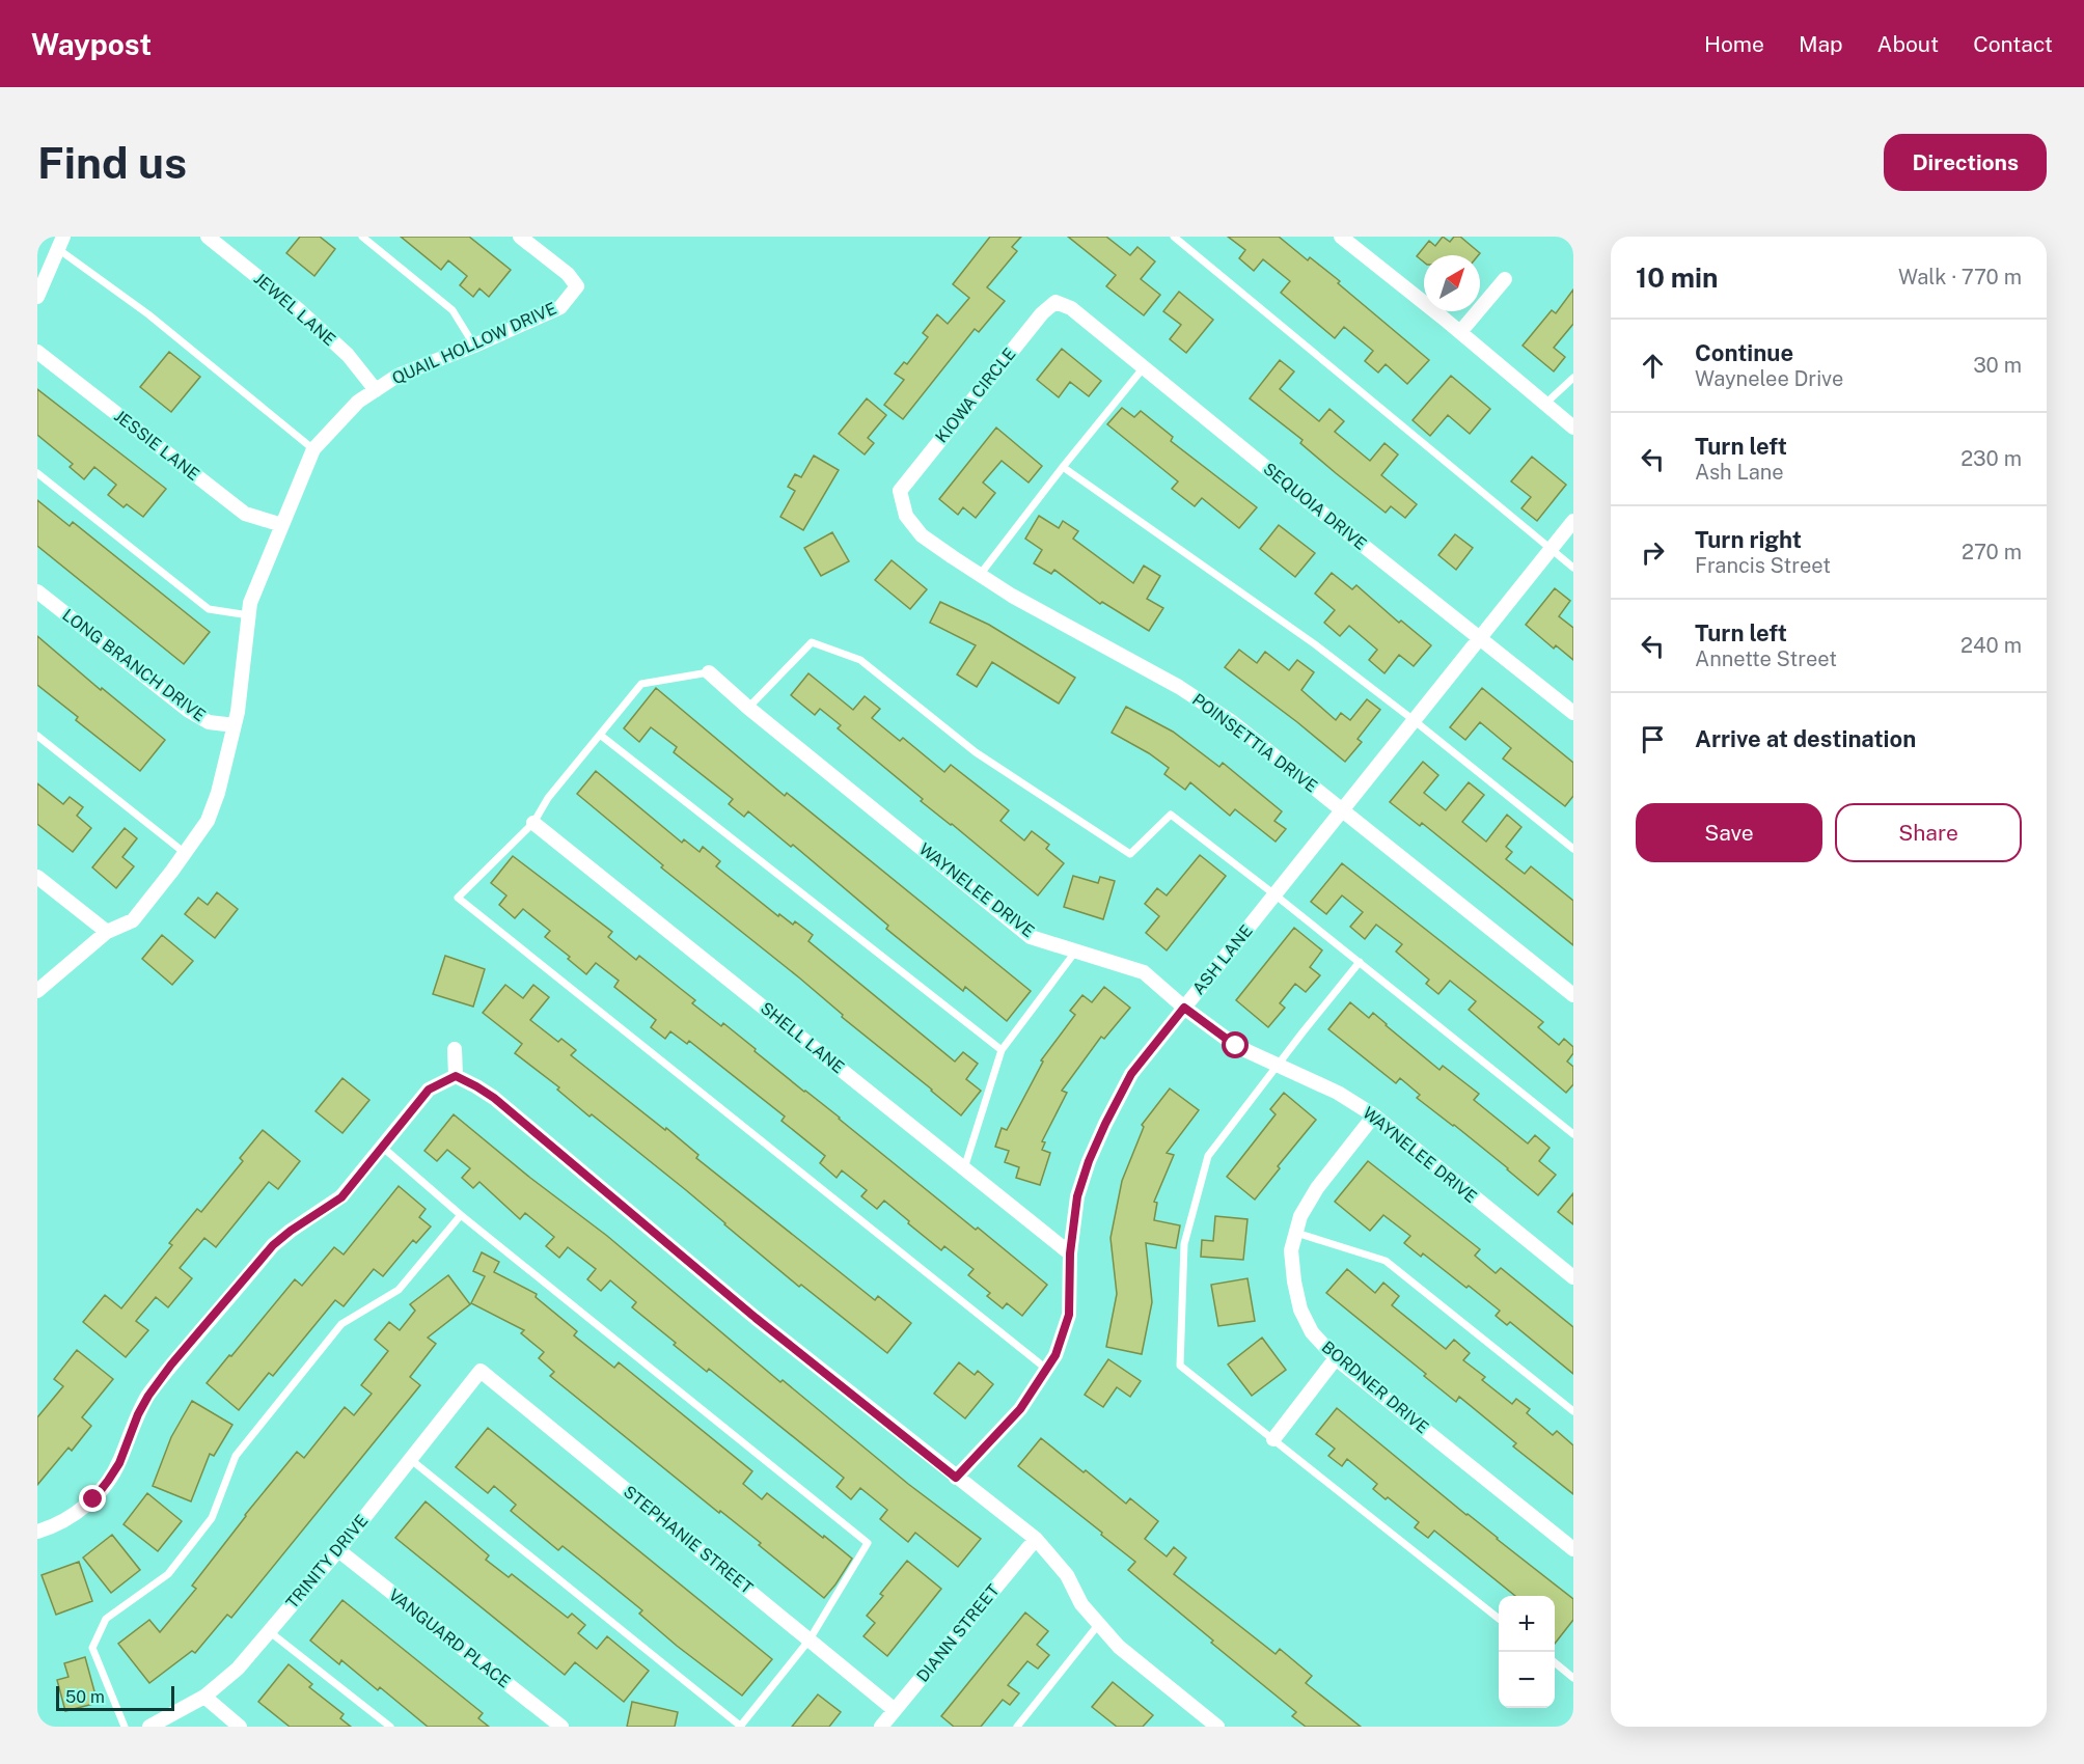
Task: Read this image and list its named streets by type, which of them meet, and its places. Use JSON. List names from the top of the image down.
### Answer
{
  "streets": {
    "street": [
      "JEWEL LANE",
      "QUAIL HOLLOW DRIVE",
      "KIOWA CIRCLE",
      "JESSIE LANE",
      "SEQUOIA DRIVE",
      "LONG BRANCH DRIVE",
      "POINSETTIA DRIVE",
      "WAYNELEE DRIVE",
      "ASH LANE",
      "SHELL LANE",
      "BORDNER DRIVE",
      "STEPHANIE STREET",
      "TRINITY DRIVE",
      "DIANN STREET",
      "VANGUARD PLACE"
    ]
  },
  "crossings": [
    ["JEWEL LANE", "QUAIL HOLLOW DRIVE"],
    ["QUAIL HOLLOW DRIVE", "JESSIE LANE"],
    ["QUAIL HOLLOW DRIVE", "LONG BRANCH DRIVE"],
    ["KIOWA CIRCLE", "SEQUOIA DRIVE"],
    ["KIOWA CIRCLE", "POINSETTIA DRIVE"],
    ["SEQUOIA DRIVE", "ASH LANE"],
    ["POINSETTIA DRIVE", "ASH LANE"],
    ["WAYNELEE DRIVE", "ASH LANE"],
    ["WAYNELEE DRIVE", "BORDNER DRIVE"],
    ["ASH LANE", "SHELL LANE"],
    ["STEPHANIE STREET", "TRINITY DRIVE"],
    ["STEPHANIE STREET", "DIANN STREET"],
    ["TRINITY DRIVE", "VANGUARD PLACE"]
  ],
  "scale_bar": "50 m",
  "north": "top right",
  "page": {
    "header": "Waypost",
    "nav": [
      "Home",
      "Map",
      "About",
      "Contact"
    ],
    "buttons": [
      "Directions",
      ["Save", "Share"]
    ],
    "title": "Find us",
    "heading": ["10 min", "Walk · 770 m"],
    "list": [
      ["Continue", "Waynelee Drive", "30 m"],
      ["Turn left", "Ash Lane", "230 m"],
      ["Turn right", "Francis Street", "270 m"],
      ["Turn left", "Annette Street", "240 m"],
      "Arrive at destination"
    ],
    "map_buttons": ["+", "−"],
    "scale": "50 m"
  }
}
